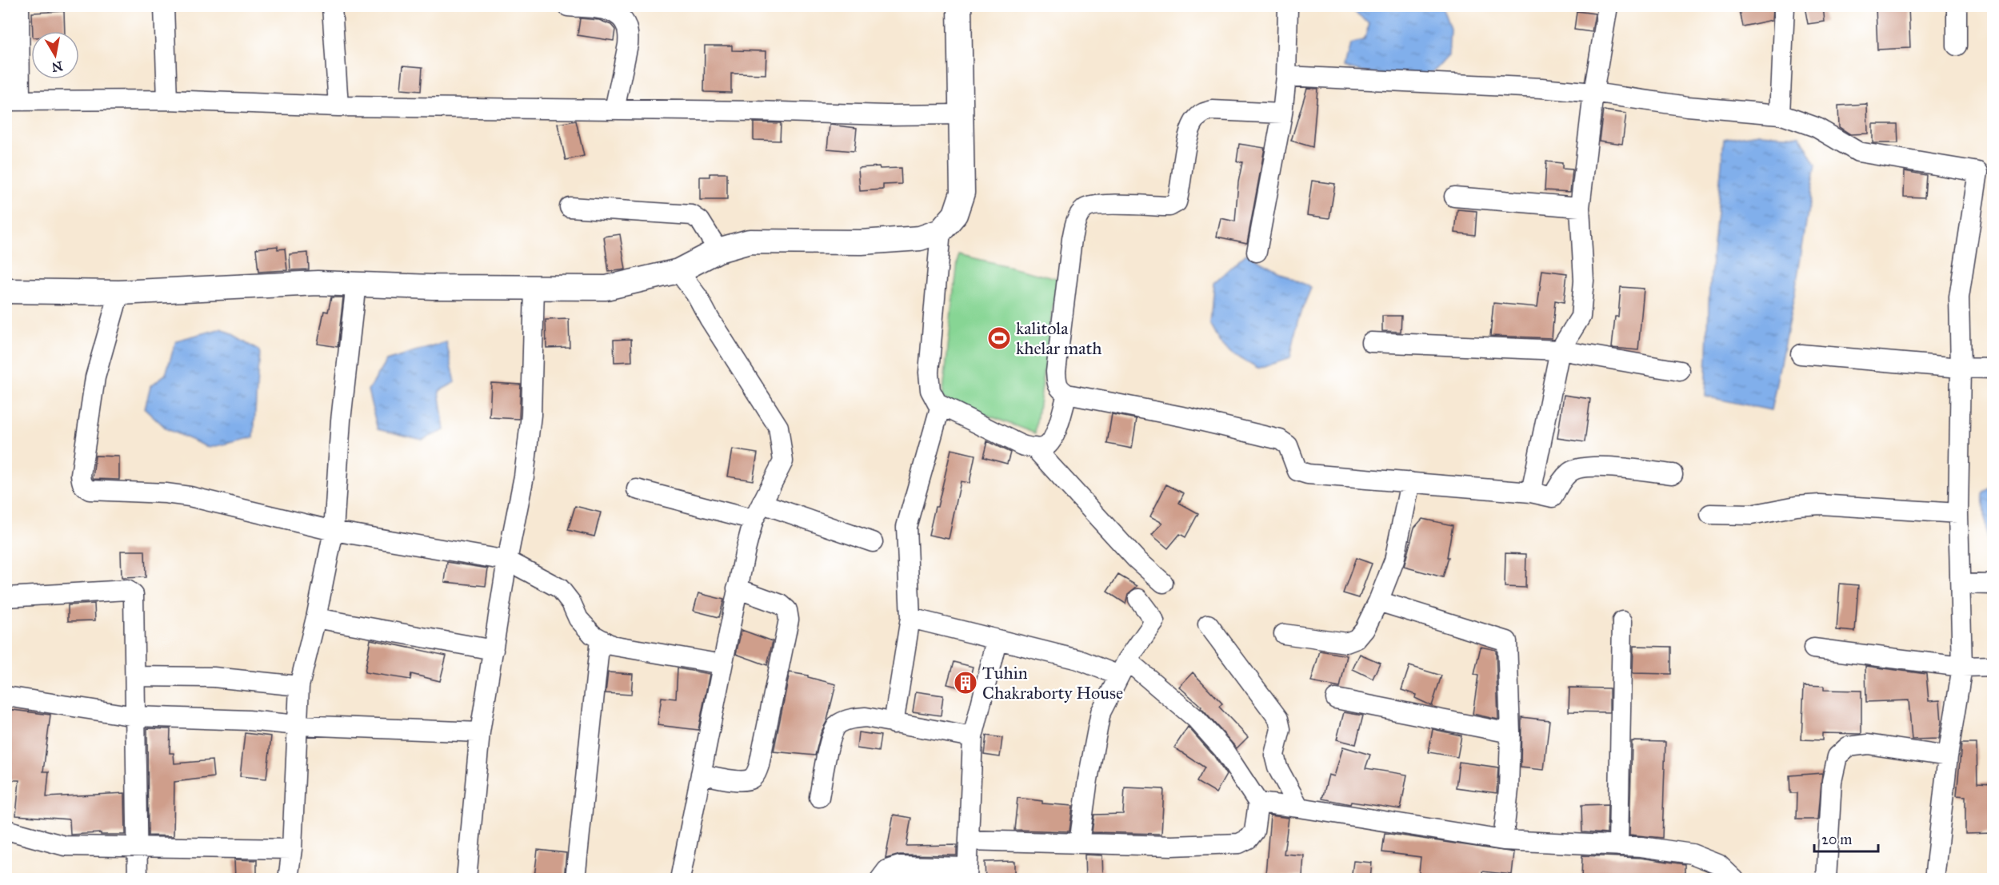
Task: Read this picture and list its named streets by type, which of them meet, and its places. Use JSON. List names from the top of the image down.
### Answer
{
  "places": {
    "sports": ["kalitola khelar math"],
    "building": ["Tuhin Chakraborty House"]
  },
  "scale_bar": "20 m",
  "north": "bottom"
}
